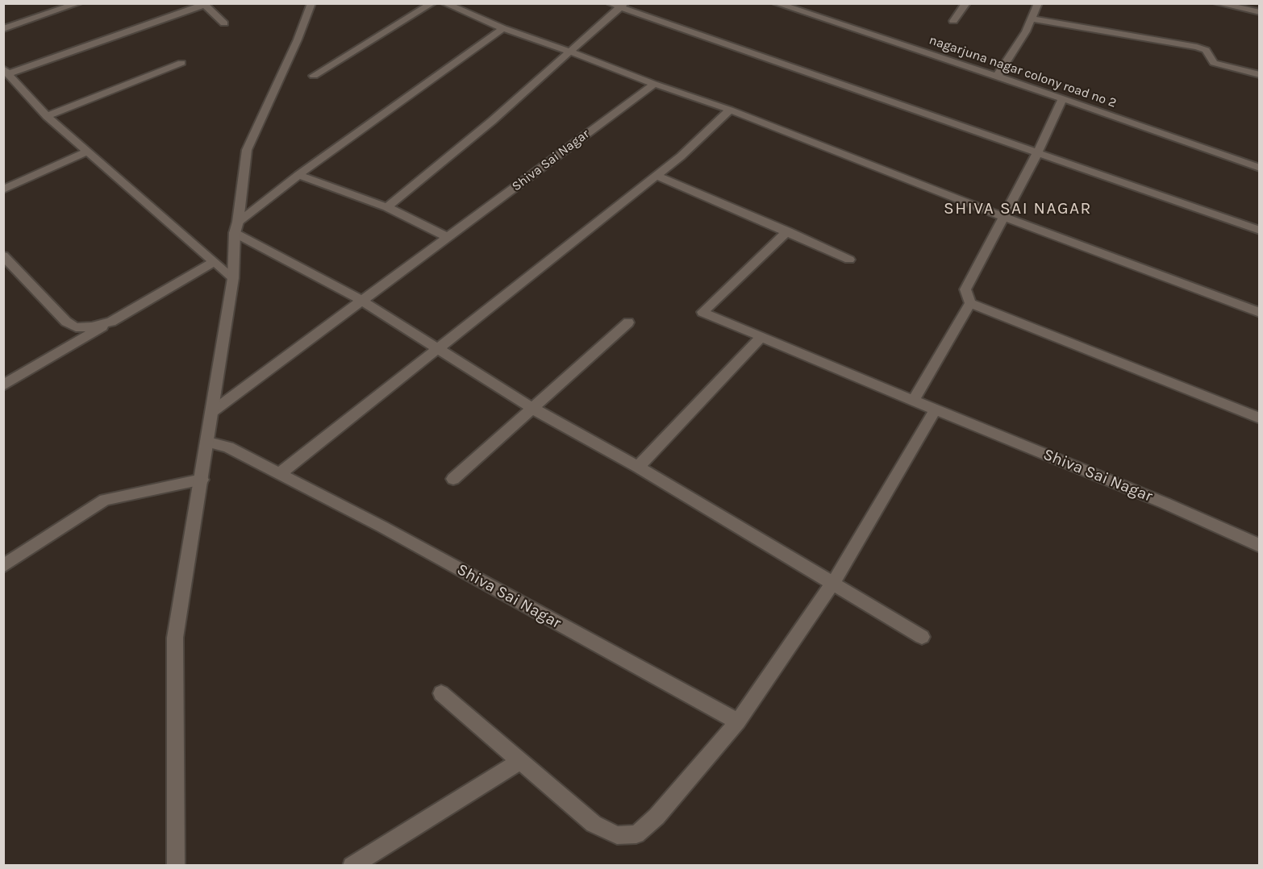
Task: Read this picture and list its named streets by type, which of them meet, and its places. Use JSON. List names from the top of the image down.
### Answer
{
  "streets": {
    "street": ["nagarjuna nagar colony road no 2", "Shiva Sai Nagar"]
  },
  "districts": ["SHIVA SAI NAGAR"]
}
